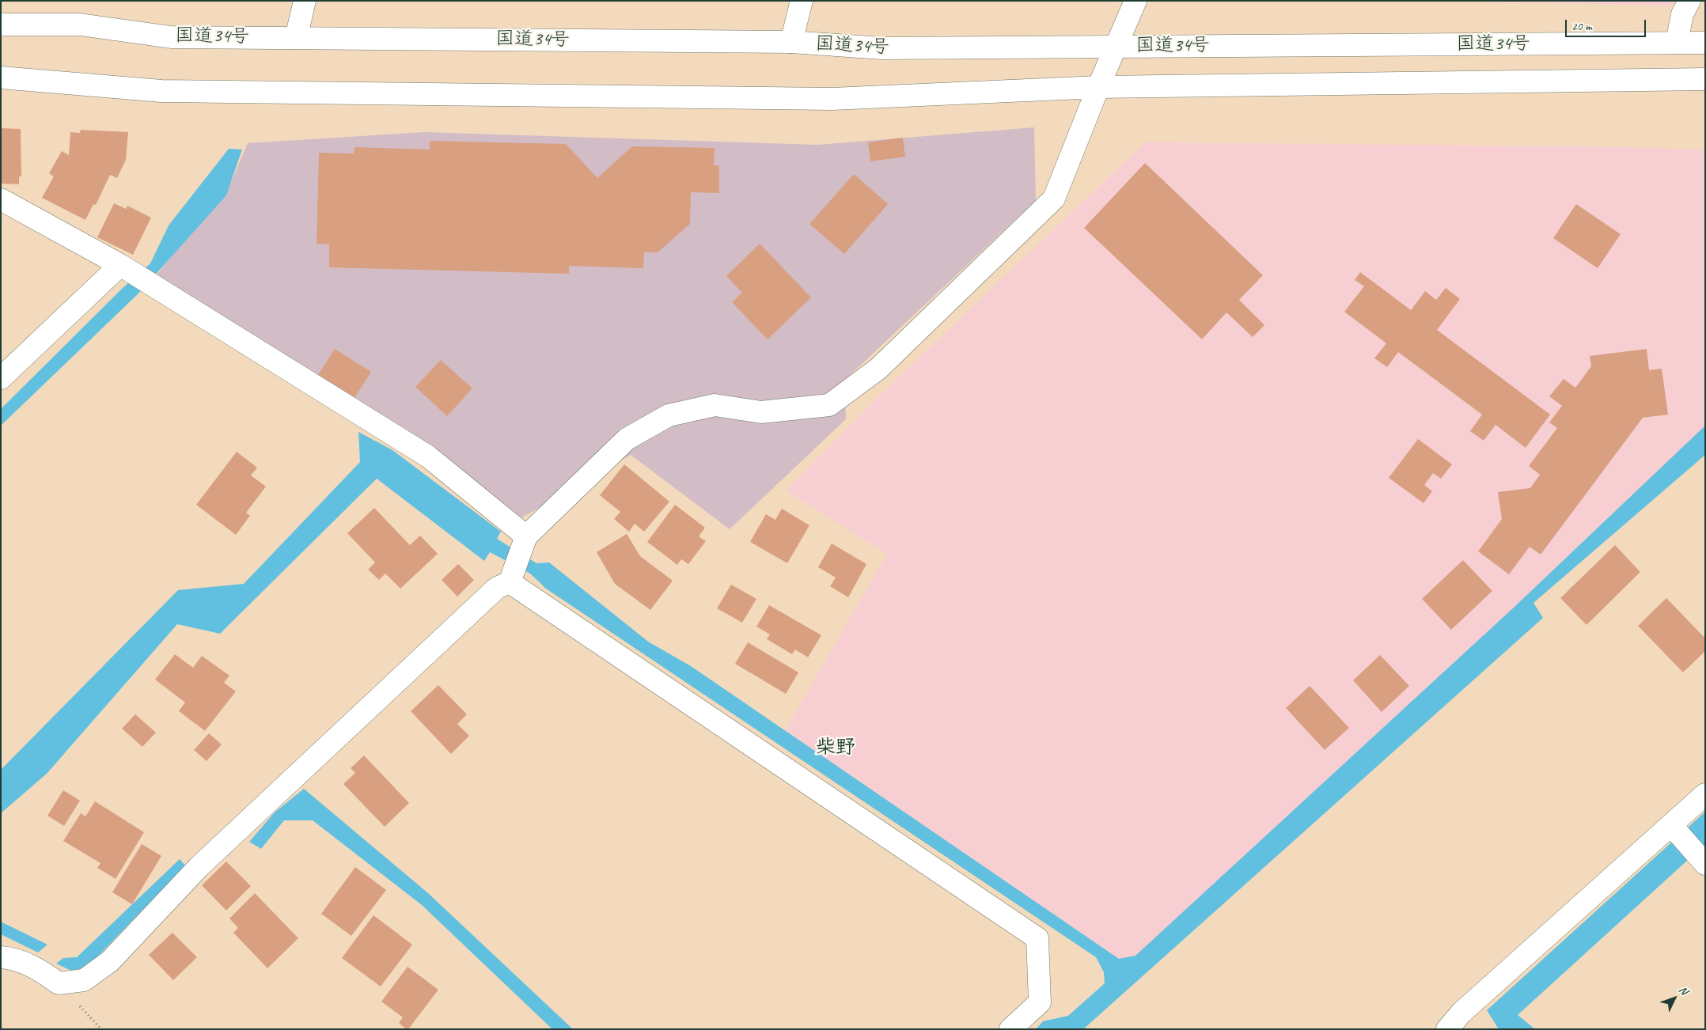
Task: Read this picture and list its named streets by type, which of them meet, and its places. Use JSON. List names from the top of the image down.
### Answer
{
  "streets": {
    "main road": ["国道34号"]
  },
  "districts": ["柴野"],
  "scale_bar": "20 m",
  "north": "top right"
}
